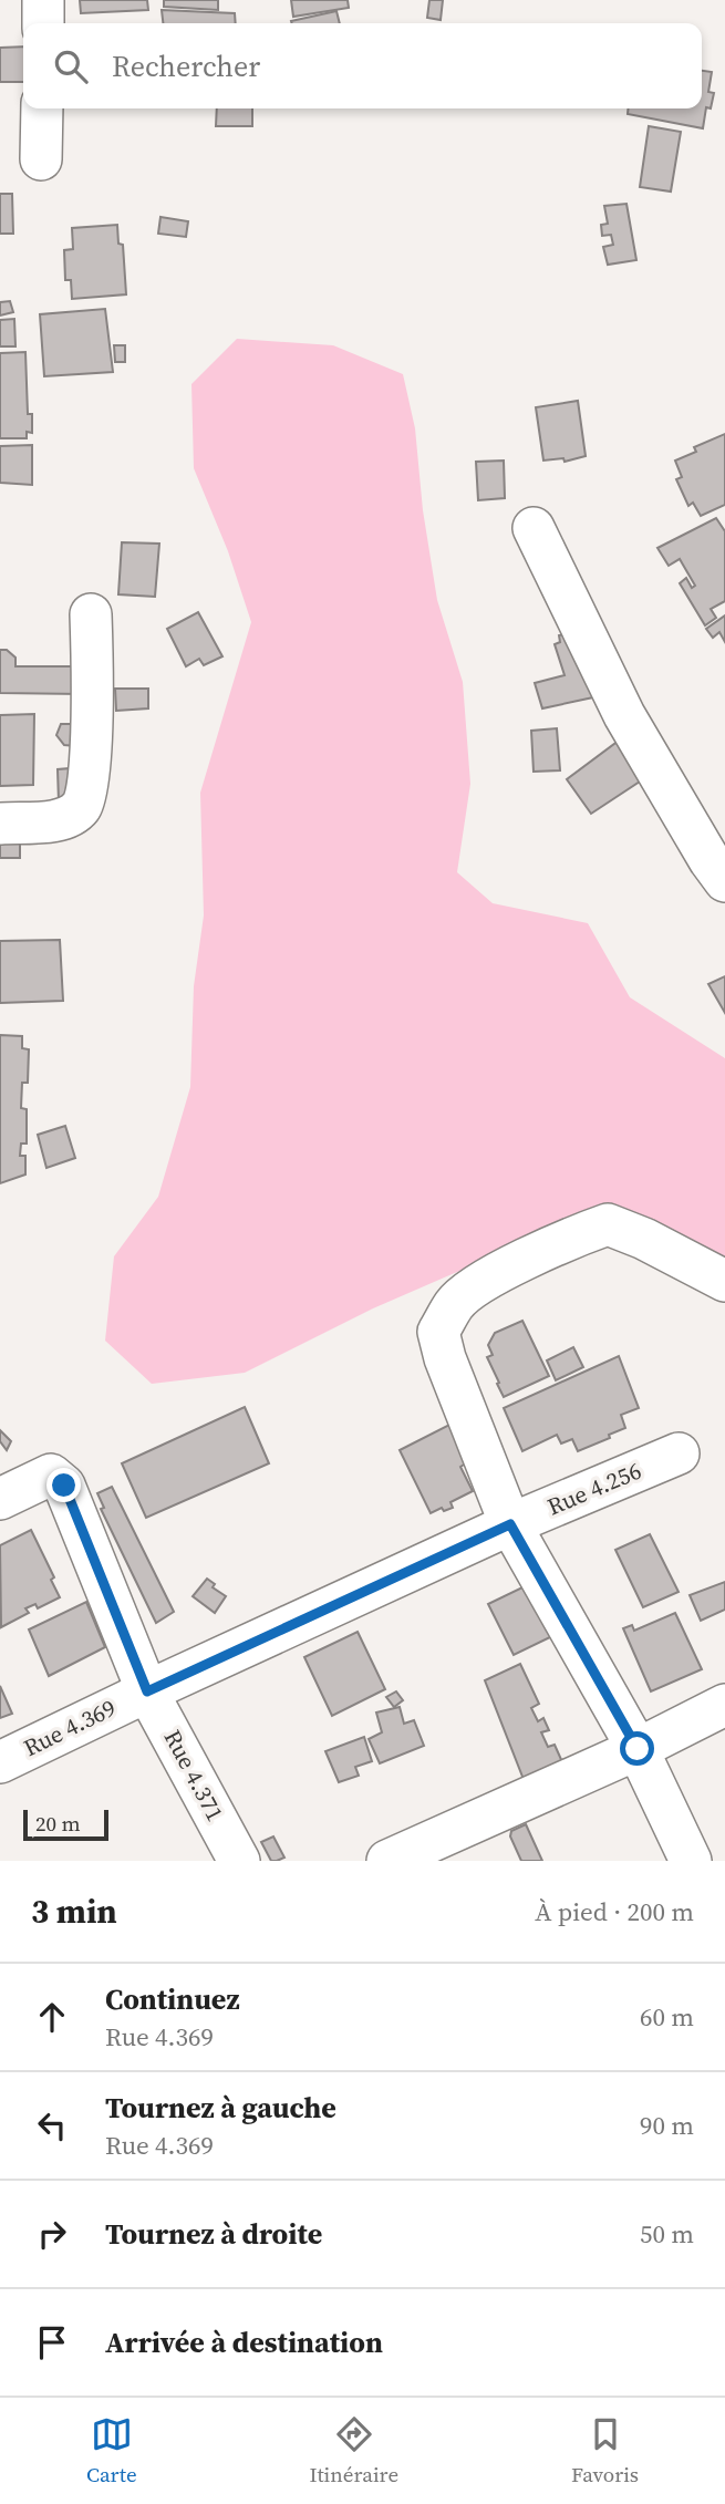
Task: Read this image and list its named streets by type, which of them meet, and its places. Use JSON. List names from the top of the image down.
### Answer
{
  "streets": {
    "street": ["Rue 4.256", "Rue 4.369", "Rue 4.371"]
  },
  "crossings": [
    ["Rue 4.256", "Rue 4.369"],
    ["Rue 4.369", "Rue 4.371"]
  ],
  "scale_bar": "20 m",
  "page": {
    "search": "Rechercher",
    "scale": "20 m",
    "heading": ["3 min", "À pied · 200 m"],
    "list": [
      ["Continuez", "Rue 4.369", "60 m"],
      ["Tournez à gauche", "Rue 4.369", "90 m"],
      ["Tournez à droite", "50 m"],
      "Arrivée à destination"
    ],
    "nav": ["Carte", "Itinéraire", "Favoris"]
  }
}
